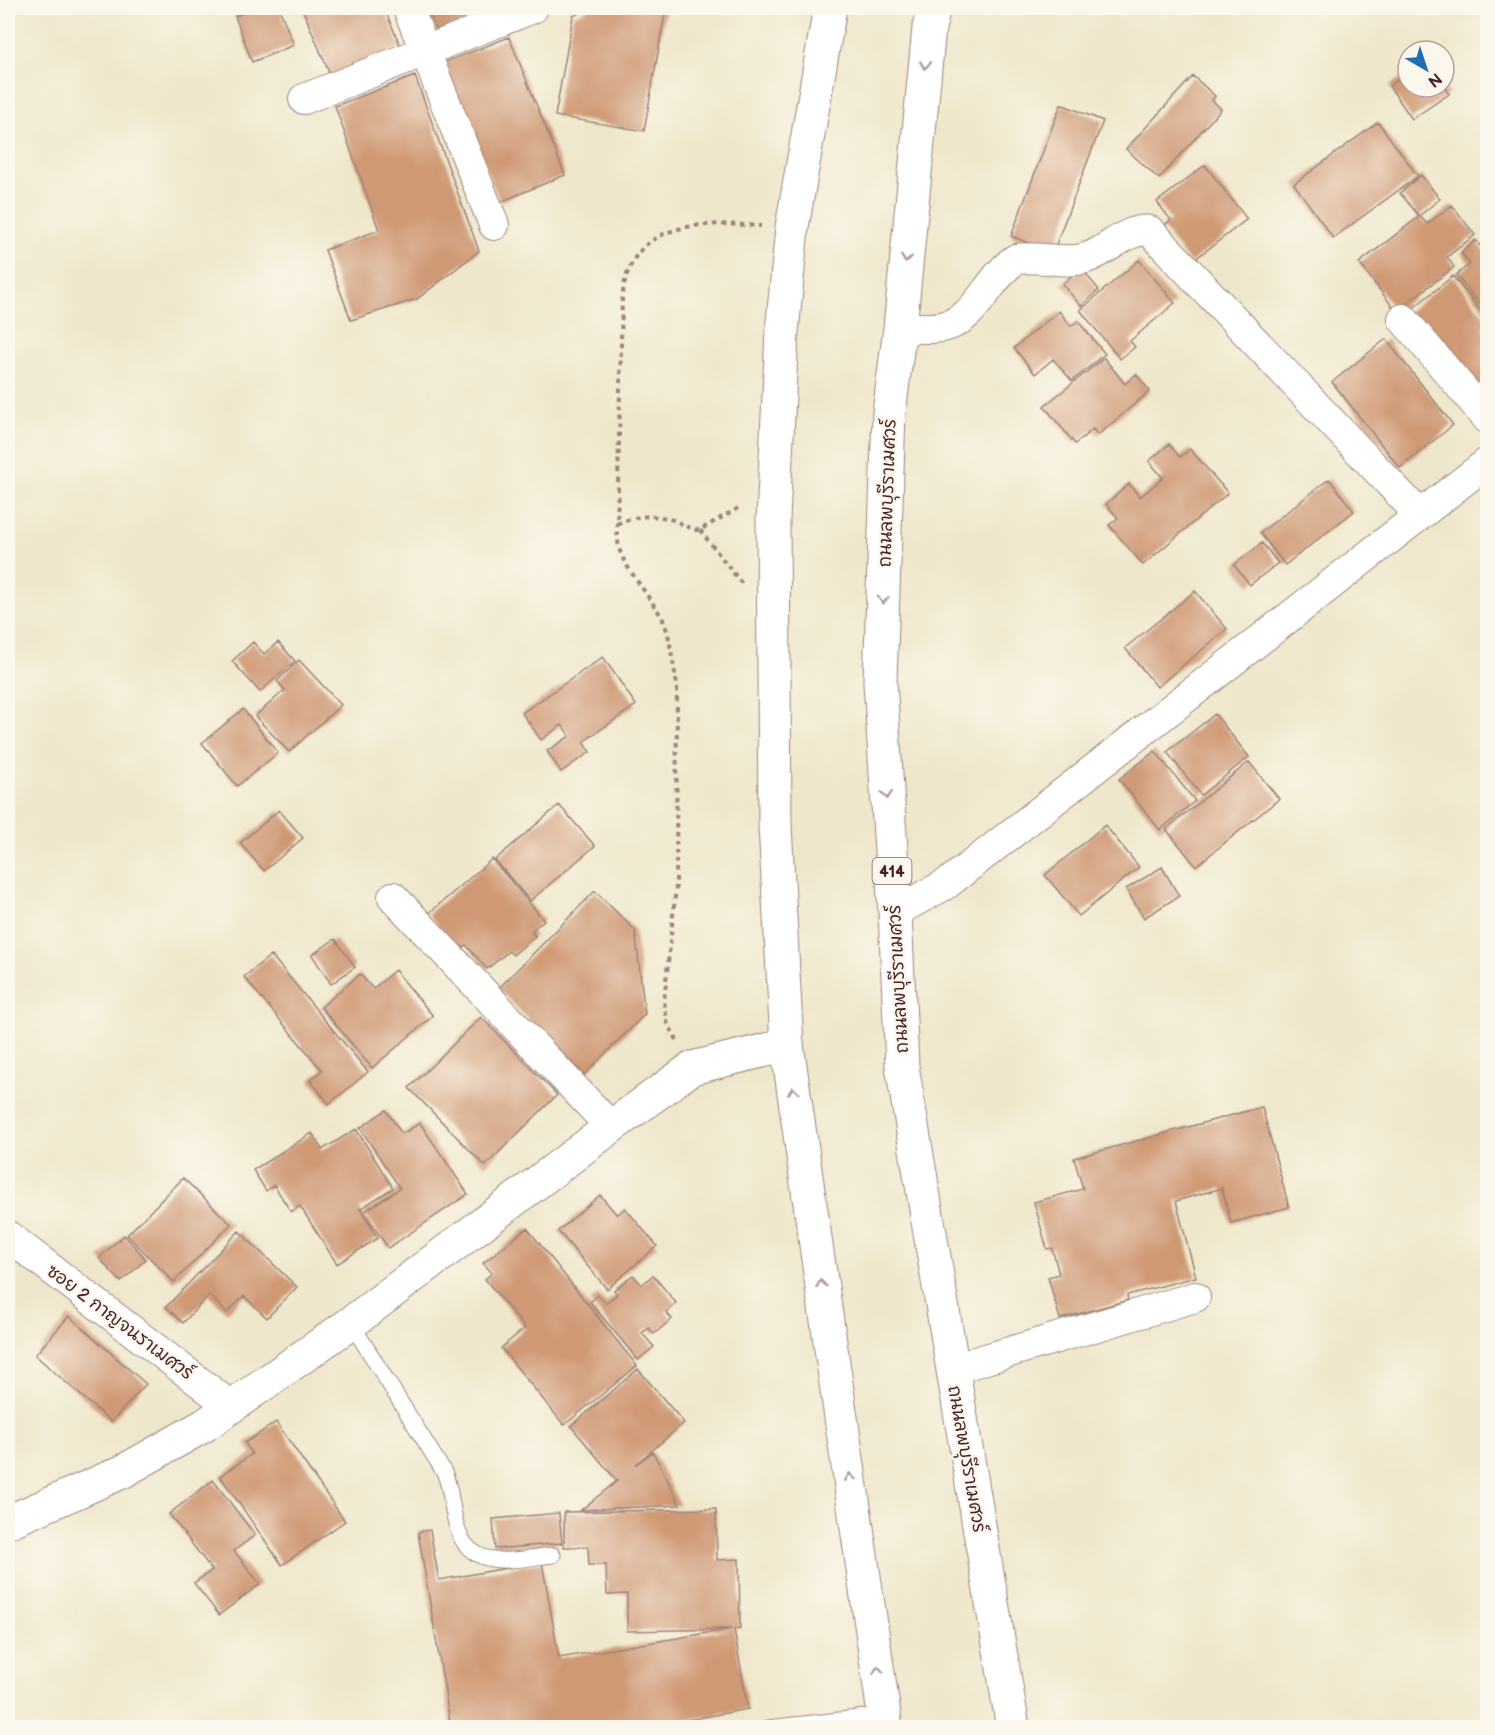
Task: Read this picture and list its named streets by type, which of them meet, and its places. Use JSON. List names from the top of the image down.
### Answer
{
  "streets": {
    "main road": ["ถนนลพบุรีราเมศวร์", "414"],
    "street": ["ซอย 2 กาญจนราเมศวร์"]
  },
  "north": "bottom right"
}
